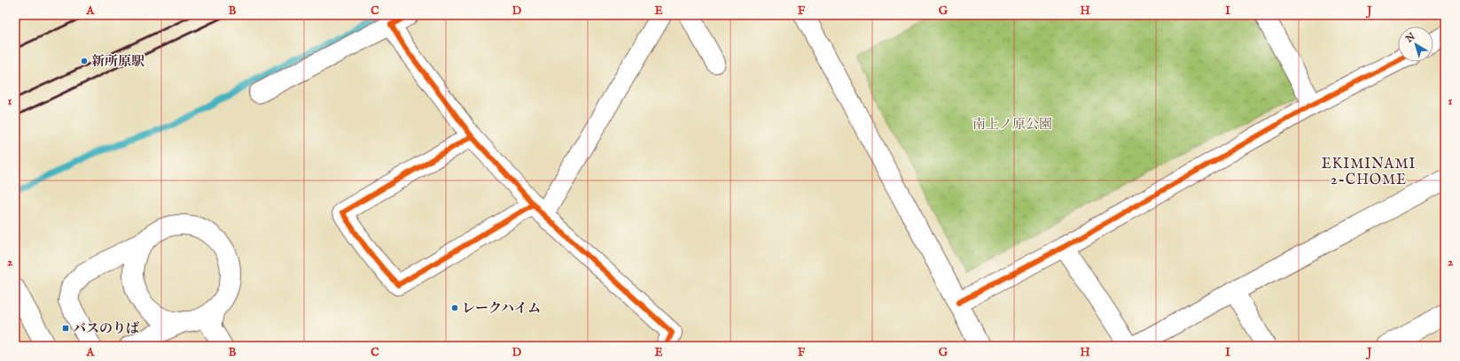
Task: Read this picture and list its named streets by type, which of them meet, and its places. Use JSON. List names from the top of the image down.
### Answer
{
  "districts": ["EKIMINAMI 2-CHOME"],
  "parks": ["南上ノ原公園"],
  "places": {
    "other": ["新所原駅", "レークハイム"],
    "transit": ["バスのりば"]
  },
  "north": "top left",
  "grid": {
    "columns": [
      "A",
      "B",
      "C",
      "D",
      "E",
      "F",
      "G",
      "H",
      "I",
      "J"
    ],
    "rows": ["1", "2"]
  }
}
